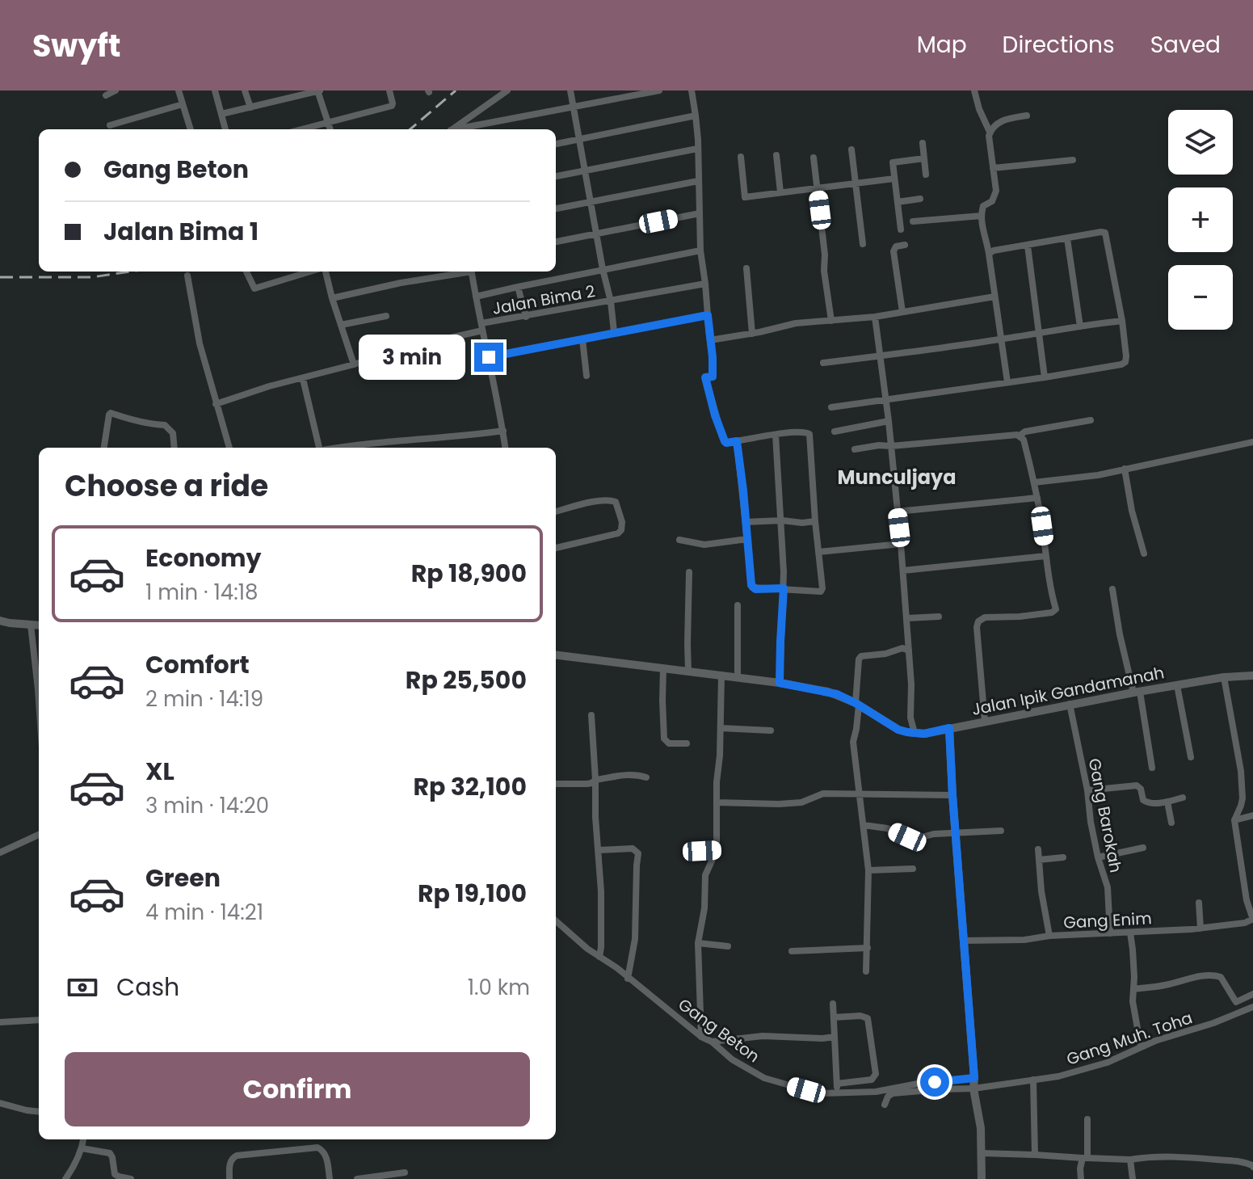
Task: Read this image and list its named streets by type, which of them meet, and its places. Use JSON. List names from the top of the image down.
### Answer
{
  "streets": {
    "street": [
      "Jalan Bima 2",
      "Jalan Ipik Gandamanah",
      "Gang Barokah",
      "Gang Enim",
      "Gang Beton",
      "Gang Muh. Toha"
    ]
  },
  "crossings": [
    ["Jalan Ipik Gandamanah", "Gang Barokah"],
    ["Gang Barokah", "Gang Enim"]
  ],
  "districts": ["Munculjaya"],
  "page": {
    "header": "Swyft",
    "nav": ["Map", "Directions", "Saved"],
    "map_buttons": ["+", "−"],
    "banner": ["Gang Beton", "Jalan Bima 1"],
    "bubble": "3 min",
    "heading": "Choose a ride",
    "list": [
      {
        "name": "Economy",
        "note": "1 min · 14:18",
        "value": "Rp 18,900"
      },
      {
        "name": "Comfort",
        "note": "2 min · 14:19",
        "value": "Rp 25,500"
      },
      {
        "name": "XL",
        "note": "3 min · 14:20",
        "value": "Rp 32,100"
      },
      {
        "name": "Green",
        "note": "4 min · 14:21",
        "value": "Rp 19,100"
      }
    ],
    "pay": ["Cash", "1.0 km"],
    "buttons": "Confirm"
  }
}
